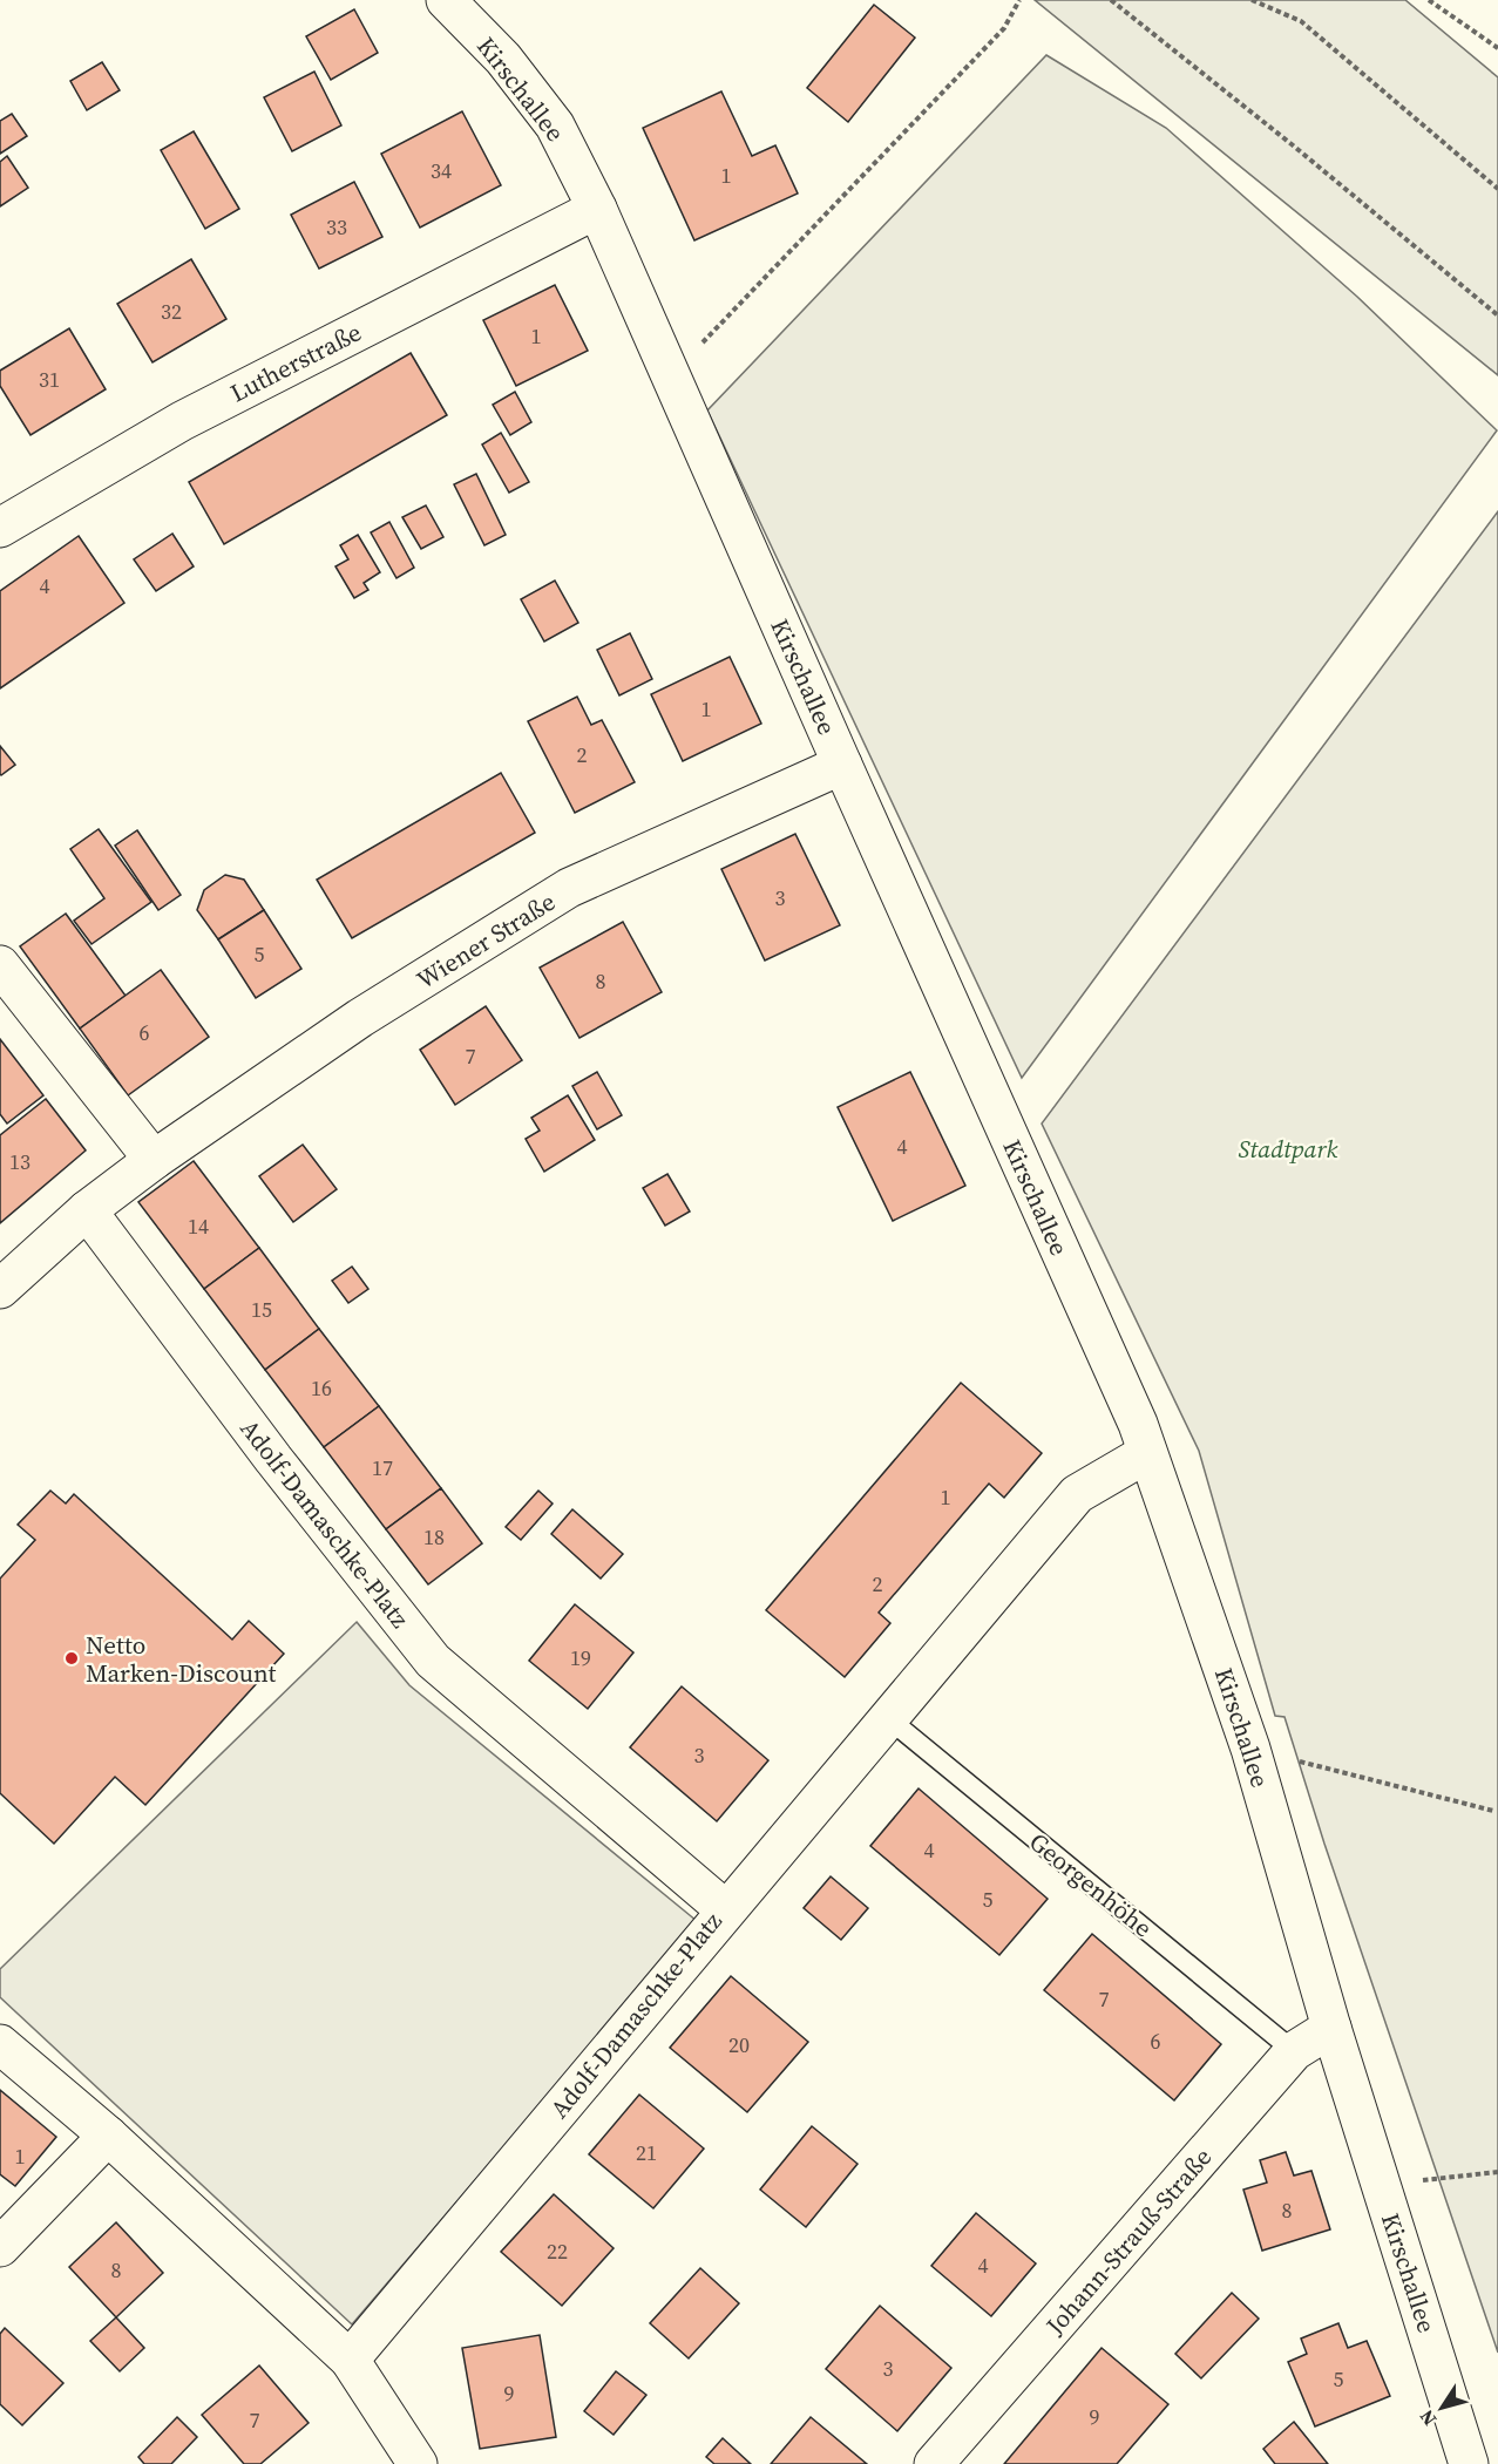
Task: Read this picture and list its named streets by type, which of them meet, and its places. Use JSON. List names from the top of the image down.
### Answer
{
  "streets": {
    "street": [
      "Kirschallee",
      "Lutherstraße",
      "Wiener Straße",
      "Adolf-Damaschke-Platz",
      "Johann-Strauß-Straße"
    ],
    "lane": ["Georgenhöhe"]
  },
  "crossings": [
    ["Kirschallee", "Lutherstraße"],
    ["Kirschallee", "Wiener Straße"],
    ["Kirschallee", "Johann-Strauß-Straße"],
    ["Georgenhöhe", "Johann-Strauß-Straße"]
  ],
  "parks": ["Stadtpark"],
  "places": ["Netto Marken-Discount"],
  "house_numbers": [
    "34",
    "1",
    "33",
    "32",
    "1",
    "31",
    "4",
    "1",
    "2",
    "3",
    "5",
    "8",
    "6",
    "7",
    "4",
    "13",
    "14",
    "15",
    "16",
    "17",
    "1",
    "18",
    "2",
    "19",
    "3",
    "4",
    "5",
    "7",
    "6",
    "20",
    "21",
    "1",
    "8",
    "22",
    "4",
    "8",
    "3",
    "5",
    "9",
    "9",
    "7"
  ],
  "north": "bottom left"
}
